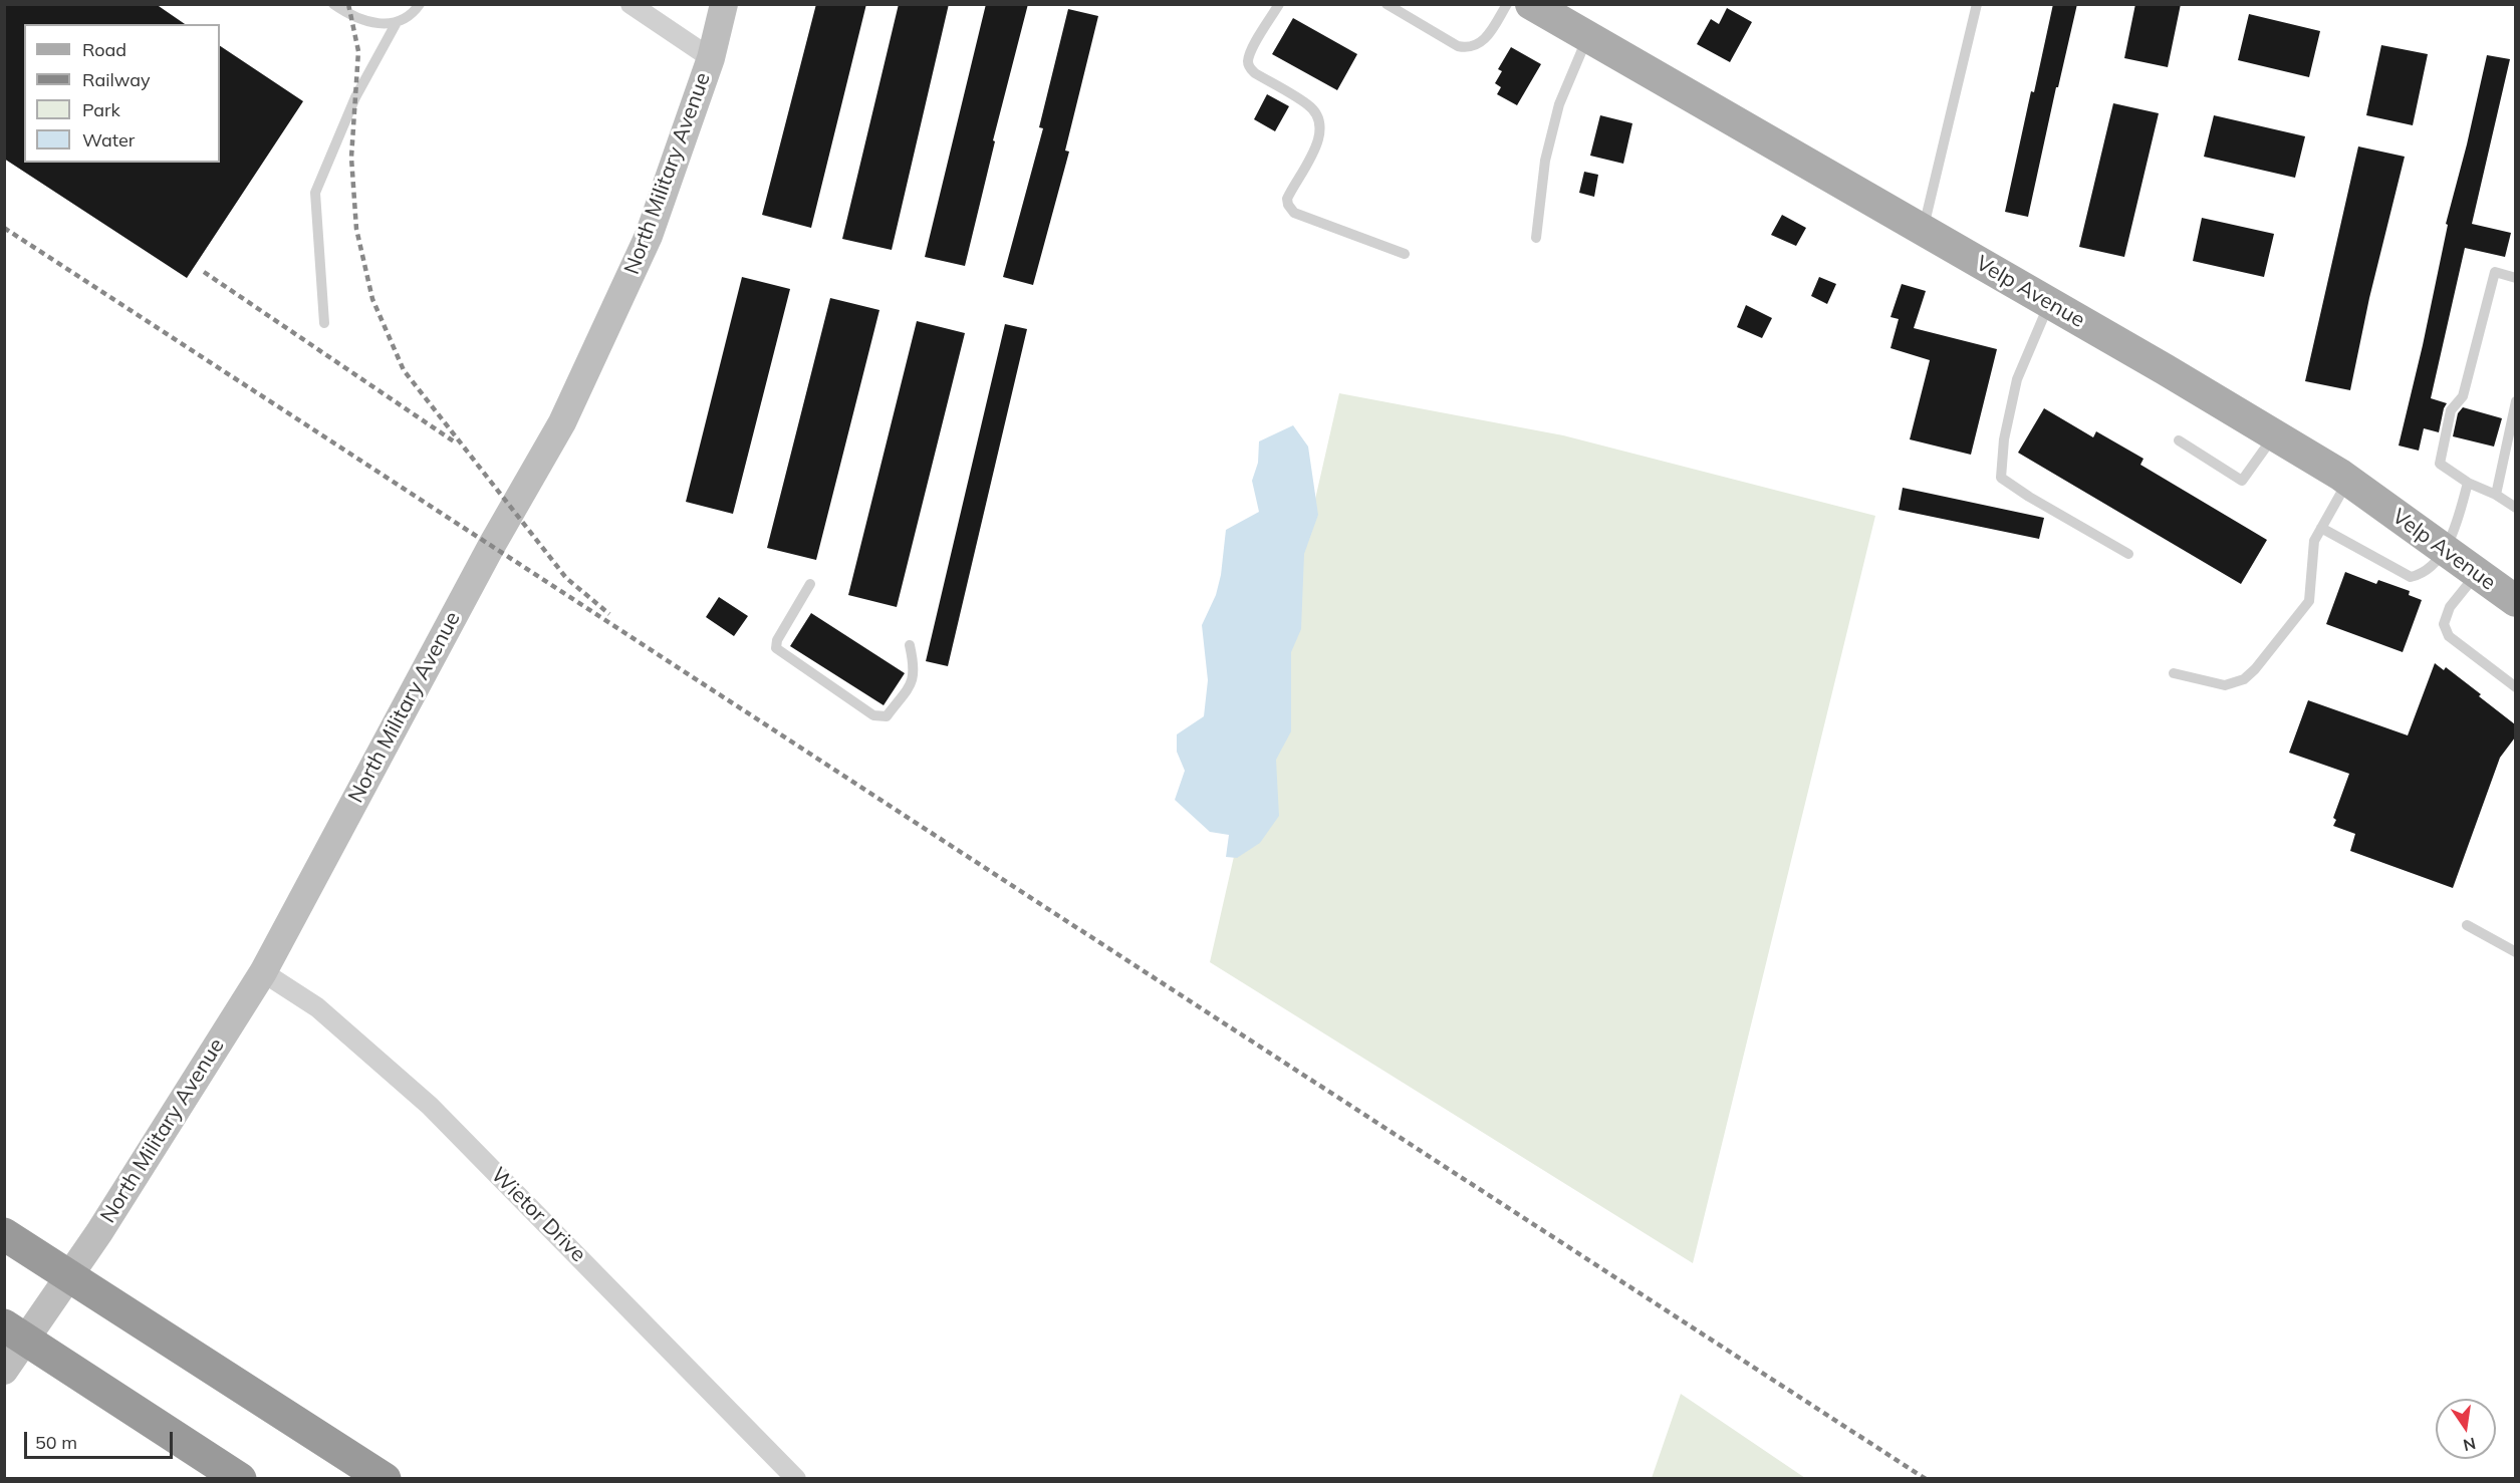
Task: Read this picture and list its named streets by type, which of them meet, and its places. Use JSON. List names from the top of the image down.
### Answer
{
  "streets": {
    "main road": ["Velp Avenue"],
    "street": ["North Military Avenue", "Wietor Drive"]
  },
  "crossings": [
    ["North Military Avenue", "Wietor Drive"]
  ],
  "legend": [
    "Road",
    "Railway",
    "Park",
    "Water"
  ],
  "scale_bar": "50 m",
  "north": "bottom"
}
